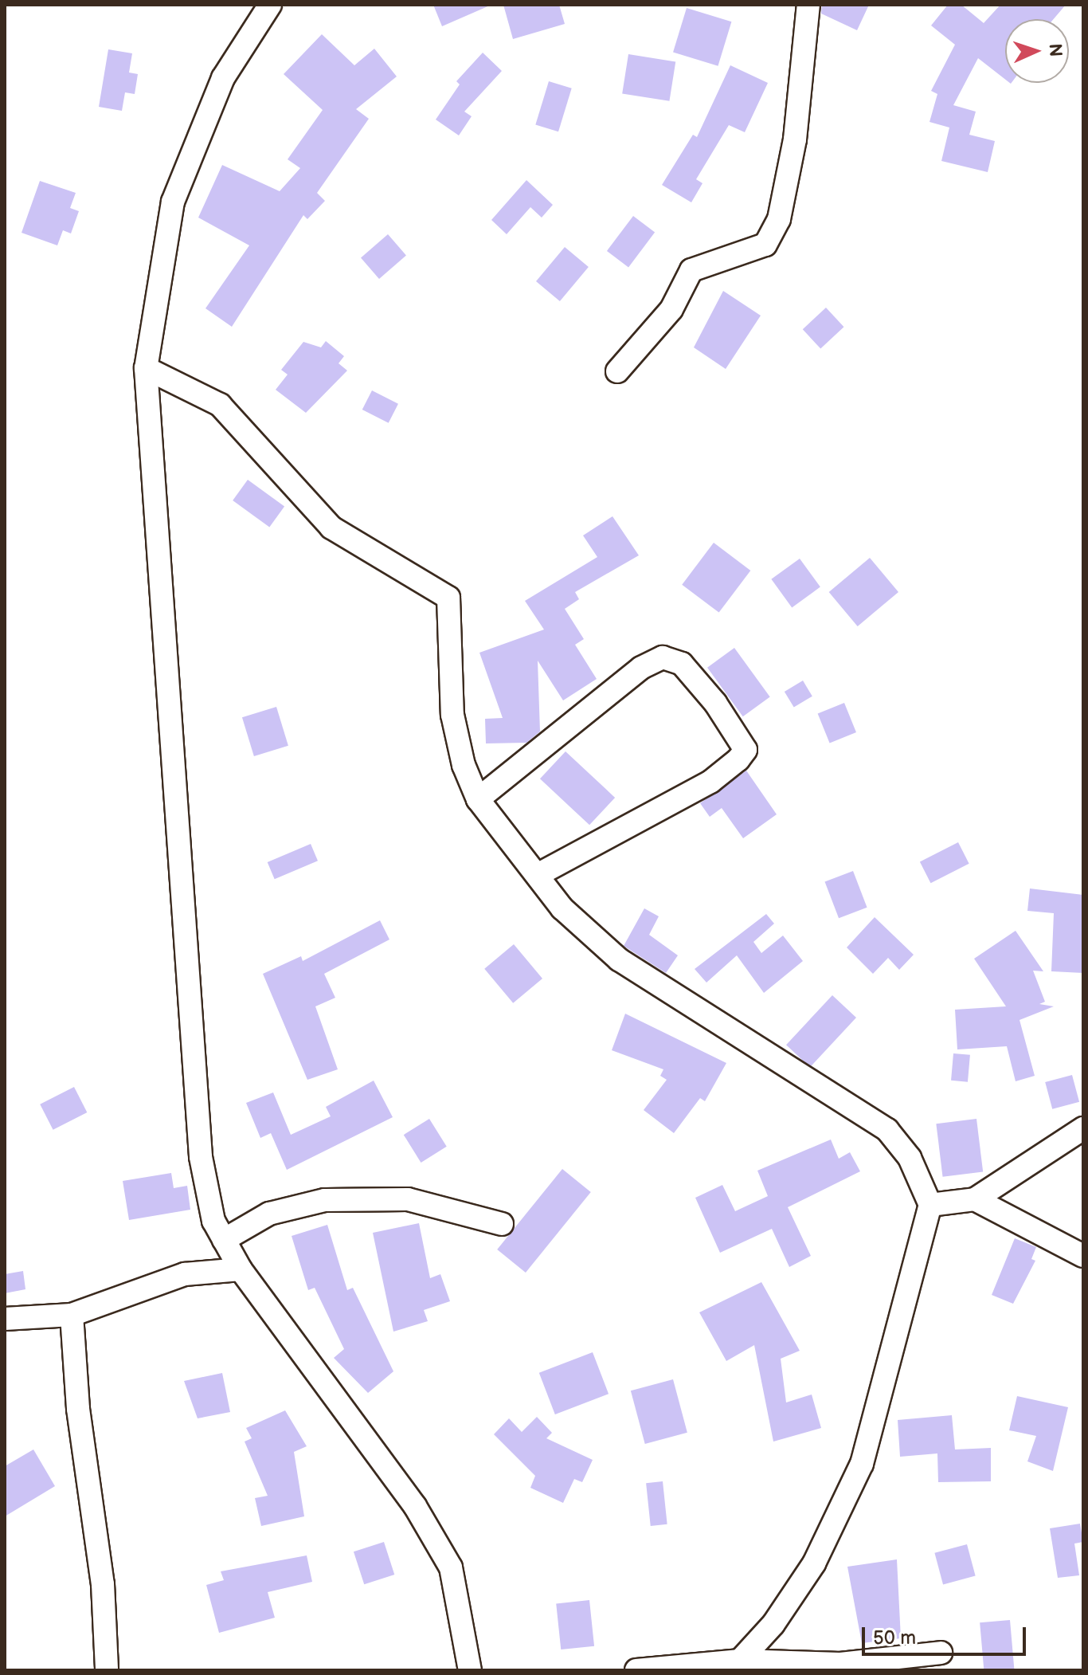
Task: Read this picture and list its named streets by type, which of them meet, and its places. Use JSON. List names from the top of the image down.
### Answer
{
  "scale_bar": "50 m",
  "north": "right"
}
